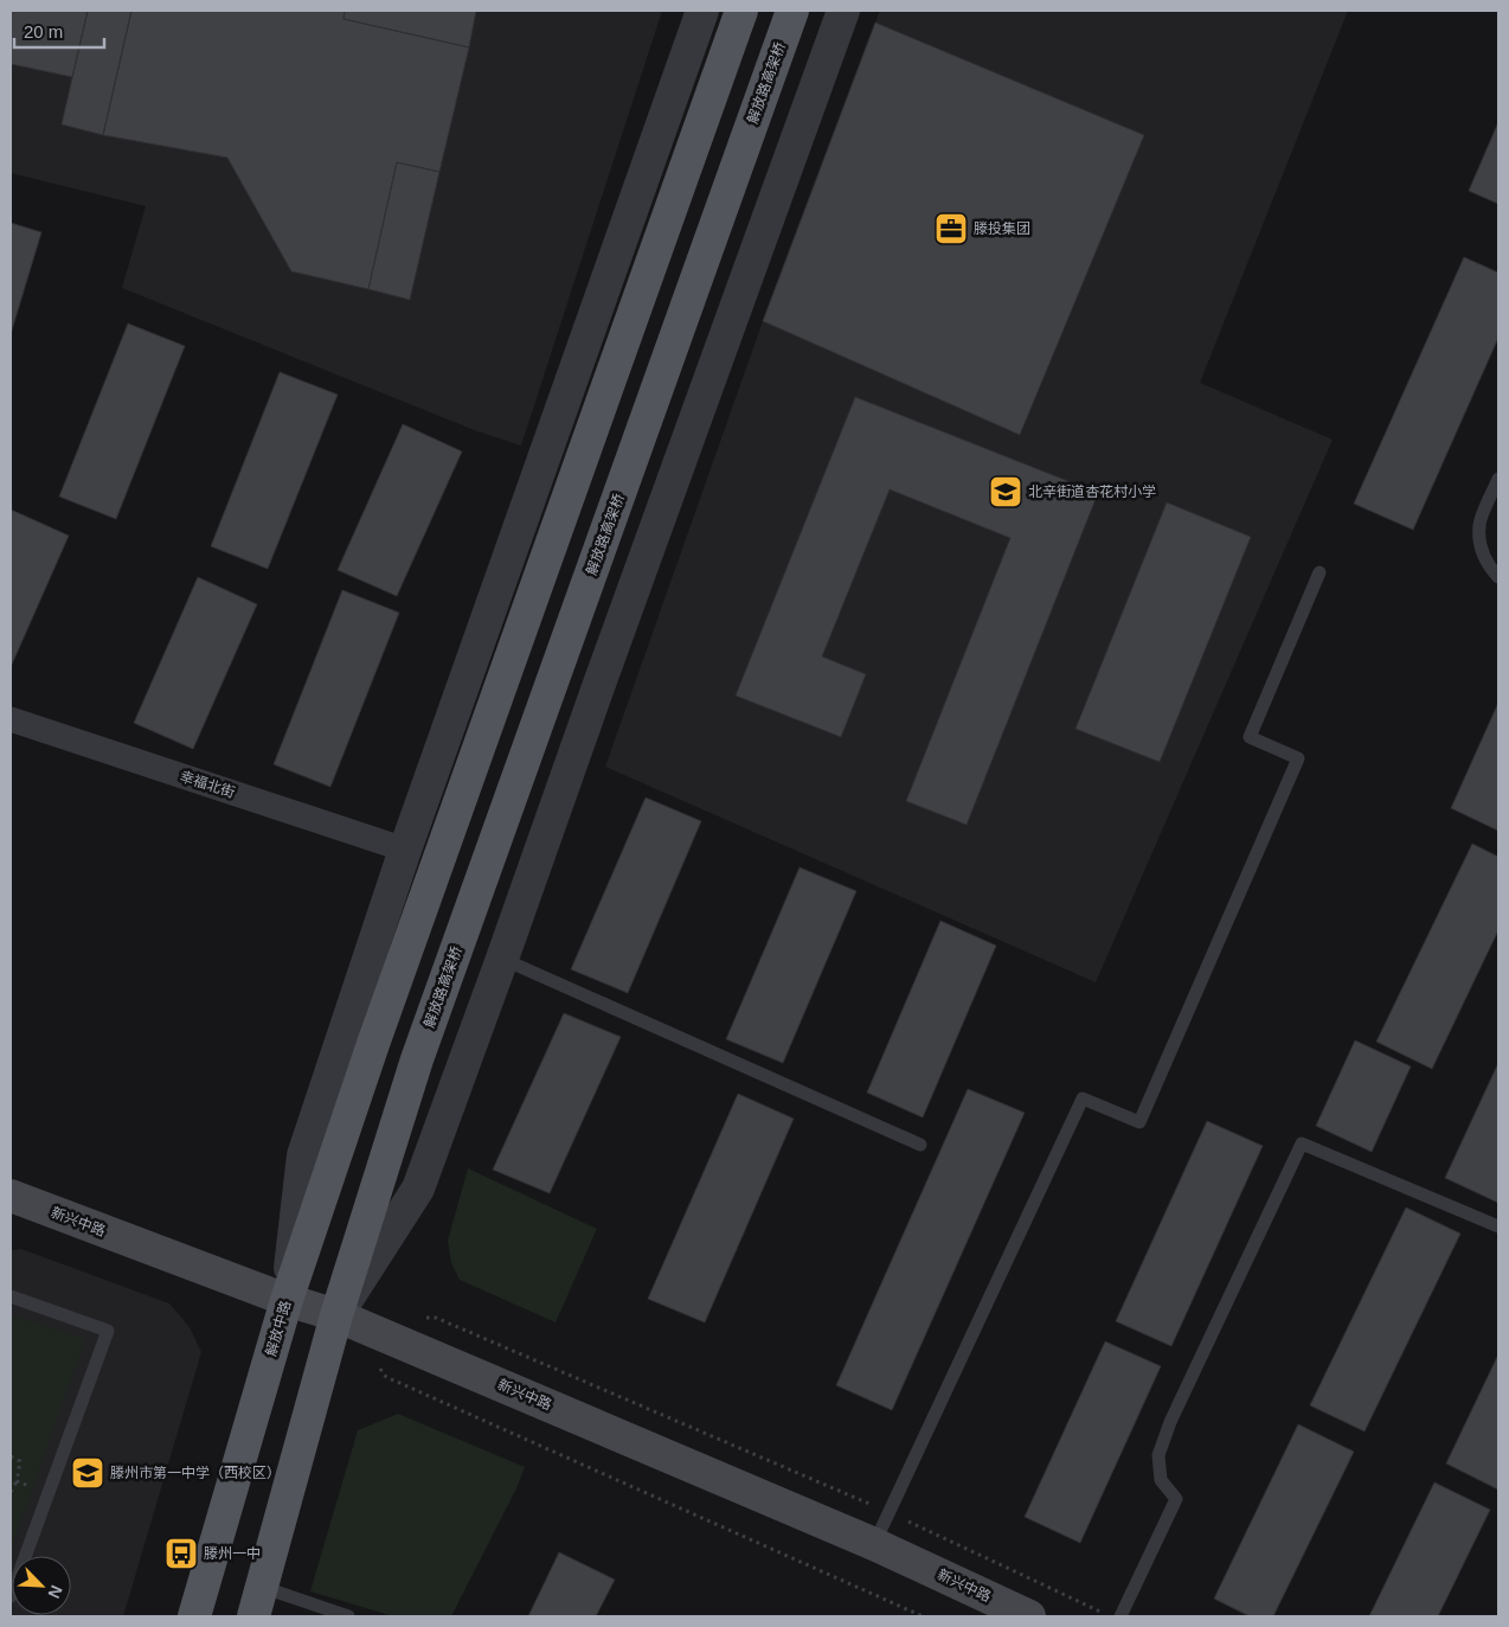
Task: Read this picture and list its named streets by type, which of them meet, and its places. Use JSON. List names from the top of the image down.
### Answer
{
  "streets": {
    "main road": ["解放路高架桥", "新兴中路", "解放中路"],
    "street": ["幸福北街"]
  },
  "crossings": [
    ["解放路高架桥", "新兴中路"],
    ["新兴中路", "解放中路"]
  ],
  "places": {
    "office": ["滕投集团"],
    "school or university": ["北辛街道杏花村小学", "滕州市第一中学（西校区）"],
    "bus stop": ["滕州一中"]
  },
  "scale_bar": "20 m",
  "north": "bottom right"
}
